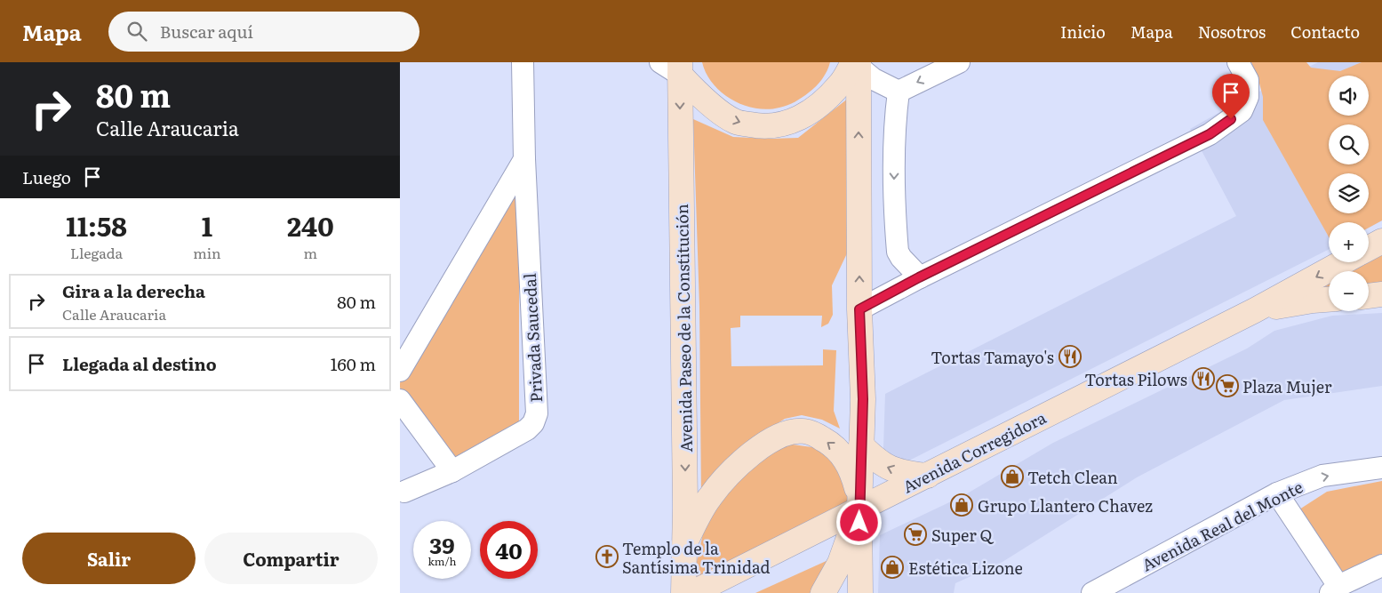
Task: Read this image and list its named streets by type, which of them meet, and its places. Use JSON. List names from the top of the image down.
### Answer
{
  "streets": {
    "main road": ["Avenida Paseo de la Constitución", "Avenida Corregidora"],
    "street": ["Privada Saucedal", "Avenida Real del Monte"]
  },
  "places": {
    "restaurant": ["Tortas Tamayo's", "Tortas Pilows"],
    "supermarket": ["Plaza Mujer", "Super Q"],
    "shop": ["Tetch Clean", "Grupo Llantero Chavez", "Estética Lizone"],
    "church": ["Templo de la Santísima Trinidad"]
  },
  "page": {
    "header": "Mapa",
    "search": "Buscar aquí",
    "nav": [
      "Inicio",
      "Mapa",
      "Nosotros",
      "Contacto"
    ],
    "turn": ["80 m", "Calle Araucaria"],
    "map_buttons": ["+", "−"],
    "then": "Luego",
    "eta": [
      "11:58",
      "Llegada",
      "1",
      "min",
      "240",
      "m"
    ],
    "list": [
      {
        "name": "Gira a la derecha",
        "note": "Calle Araucaria",
        "value": "80 m"
      },
      {
        "name": "Llegada al destino",
        "value": "160 m"
      }
    ],
    "speed": "39 km/h",
    "limit": "40",
    "buttons": ["Salir", "Compartir"]
  }
}
